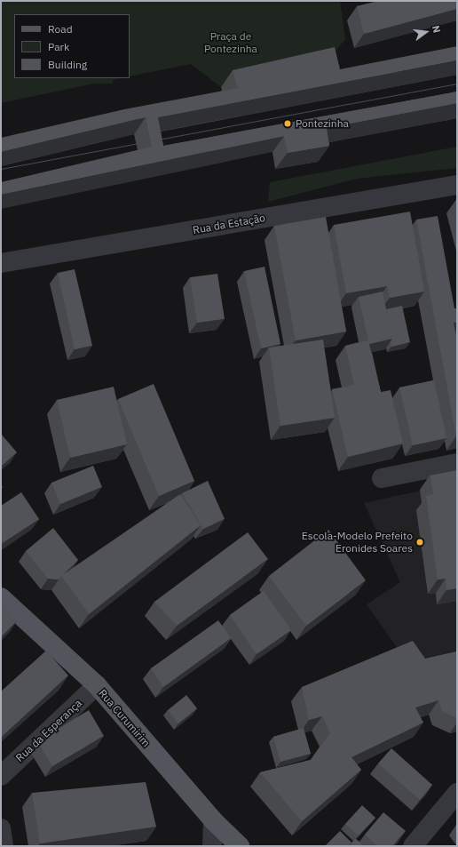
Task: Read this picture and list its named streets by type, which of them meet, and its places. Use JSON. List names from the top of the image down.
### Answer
{
  "streets": {
    "main road": ["Rua Curumirim"],
    "street": ["Rua da Estação", "Rua da Esperança"]
  },
  "crossings": [
    ["Rua Curumirim", "Rua da Esperança"]
  ],
  "parks": ["Praça de Pontezinha"],
  "places": ["Pontezinha", "Escola-Modelo Prefeito Eronides Soares"],
  "legend": ["Road", "Park", "Building"],
  "north": "right"
}
